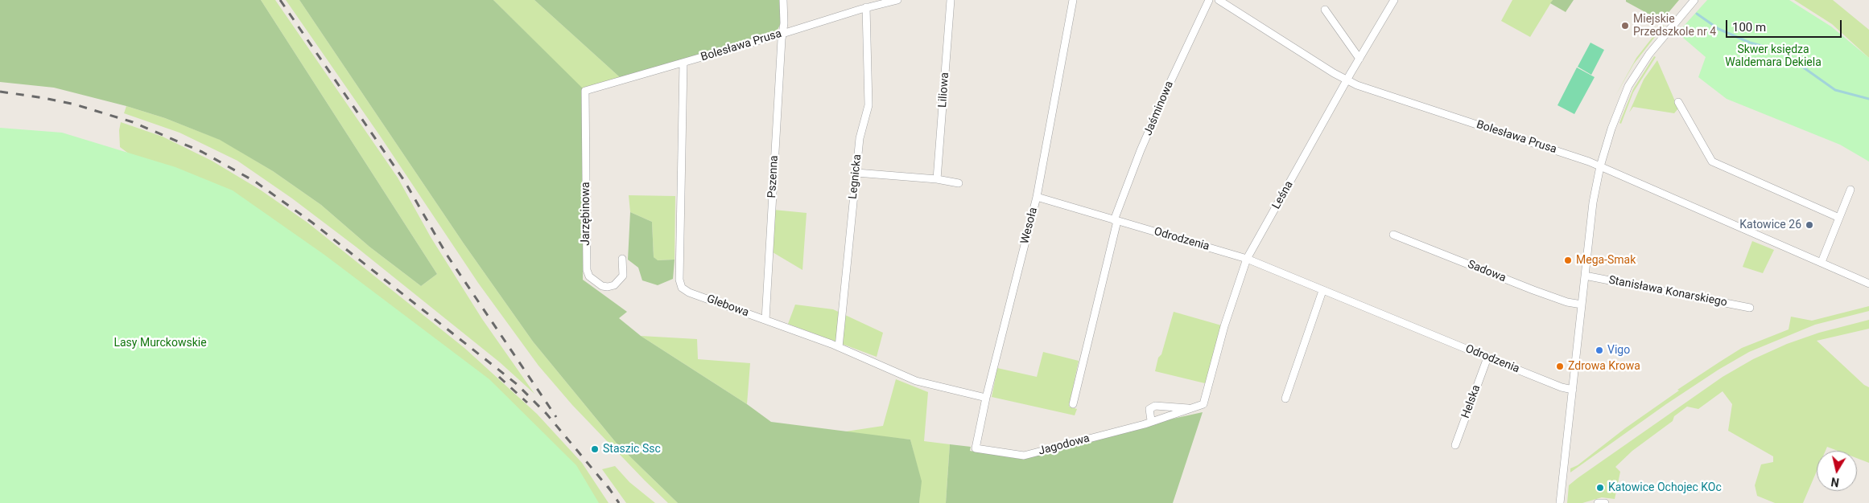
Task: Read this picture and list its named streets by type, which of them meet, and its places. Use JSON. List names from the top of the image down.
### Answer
{
  "streets": {
    "street": [
      "Bolesława Prusa",
      "Liliowa",
      "Jaśminowa",
      "Pszenna",
      "Legnicka",
      "Leśna",
      "Jarzębinowa",
      "Wesoła",
      "Odrodzenia",
      "Sadowa",
      "Stanisława Konarskiego",
      "Glebowa",
      "Helska",
      "Jagodowa"
    ]
  },
  "crossings": [
    ["Bolesława Prusa", "Pszenna"],
    ["Bolesława Prusa", "Legnicka"],
    ["Bolesława Prusa", "Leśna"],
    ["Bolesława Prusa", "Jarzębinowa"],
    ["Bolesława Prusa", "Glebowa"],
    ["Jaśminowa", "Odrodzenia"],
    ["Pszenna", "Glebowa"],
    ["Legnicka", "Glebowa"],
    ["Leśna", "Odrodzenia"],
    ["Leśna", "Jagodowa"],
    ["Wesoła", "Odrodzenia"],
    ["Wesoła", "Glebowa"],
    ["Wesoła", "Jagodowa"],
    ["Odrodzenia", "Helska"]
  ],
  "parks": ["Skwer księdza Waldemara Dekiela", "Lasy Murckowskie"],
  "places": [
    "Miejskie Przedszkole nr 4",
    "Katowice 26",
    "Mega-Smak",
    "Vigo",
    "Zdrowa Krowa",
    "Staszic Ssc",
    "Katowice Ochojec KOc"
  ],
  "scale_bar": "100 m",
  "north": "bottom"
}
